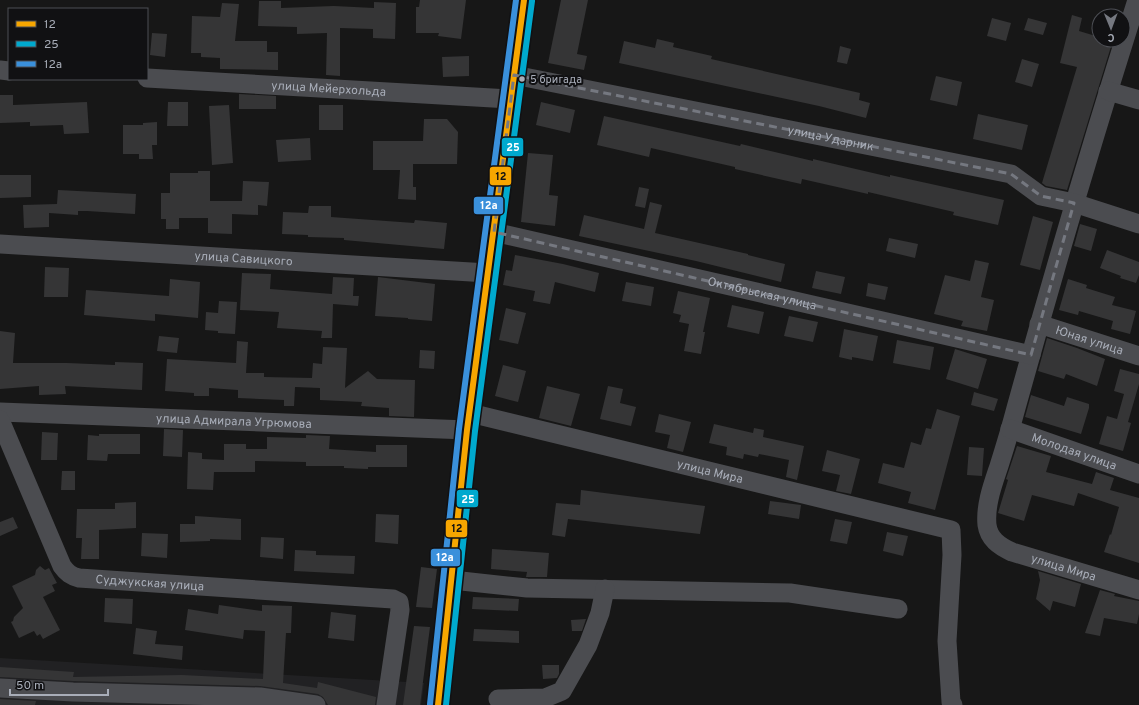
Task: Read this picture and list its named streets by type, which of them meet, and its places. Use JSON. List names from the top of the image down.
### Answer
{
  "streets": {
    "street": [
      "улица Мейерхольда",
      "улица Ударник",
      "улица Савицкого",
      "Октябрьская улица",
      "Юная улица",
      "улица Адмирала Угрюмова",
      "Молодая улица",
      "улица Мира",
      "Суджукская улица"
    ]
  },
  "crossings": [
    ["улица Адмирала Угрюмова", "улица Мира"],
    ["Молодая улица", "улица Мира"]
  ],
  "places": ["5 бригада"],
  "lines": ["transit line 12", "transit line 12а", "transit line 25"],
  "legend": ["12", "25", "12а"],
  "scale_bar": "50 m",
  "north": "bottom"
}
